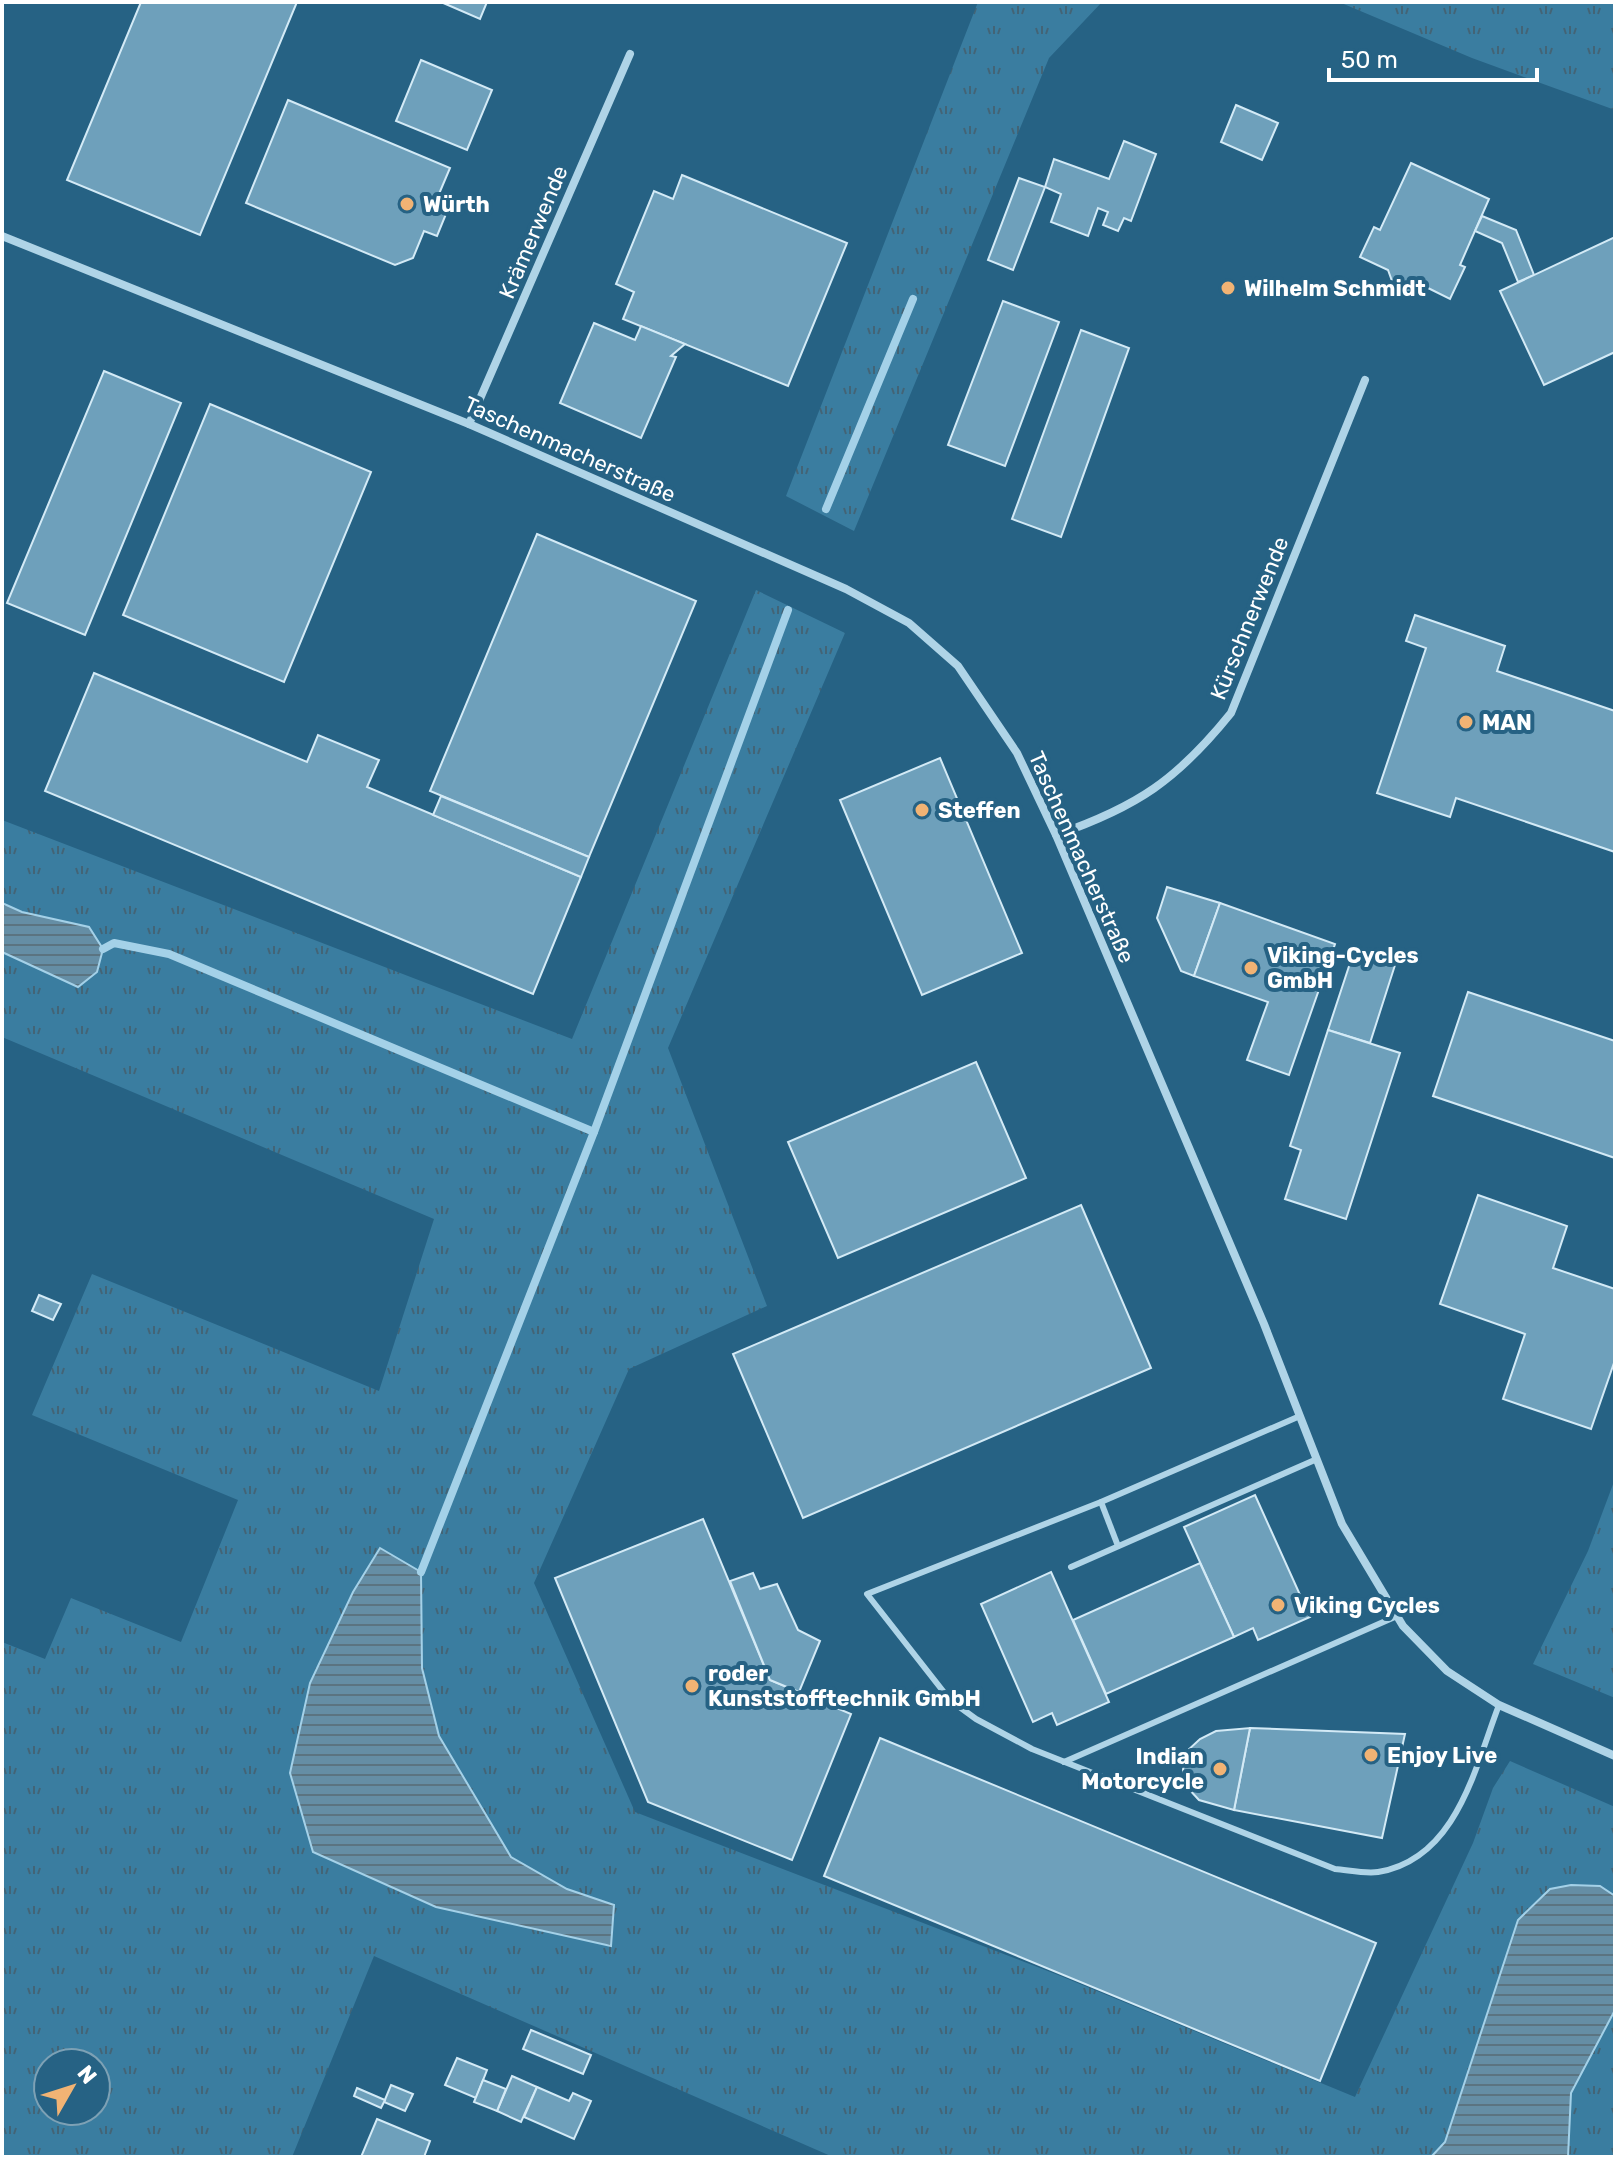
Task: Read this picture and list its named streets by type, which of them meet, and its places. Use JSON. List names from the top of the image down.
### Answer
{
  "streets": {
    "street": ["Krämerwende", "Taschenmacherstraße", "Kürschnerwende"]
  },
  "crossings": [
    ["Krämerwende", "Taschenmacherstraße"],
    ["Taschenmacherstraße", "Kürschnerwende"]
  ],
  "places": [
    "Würth",
    "Wilhelm Schmidt",
    "MAN",
    "Steffen",
    "Viking-Cycles GmbH",
    "Viking Cycles",
    "roder Kunststofftechnik GmbH",
    "Enjoy Live",
    "Indian Motorcycle"
  ],
  "scale_bar": "50 m",
  "north": "top right"
}
